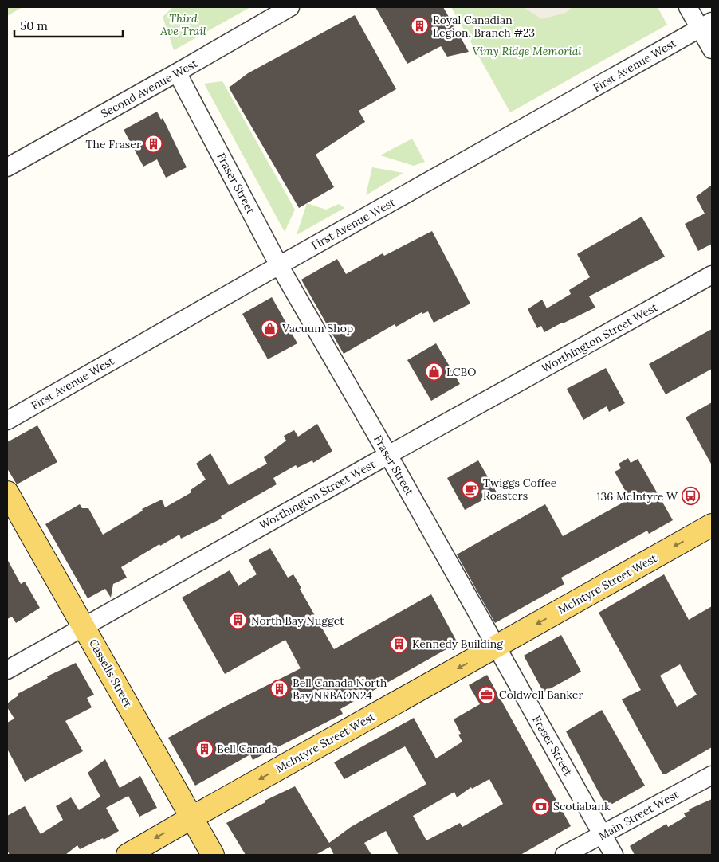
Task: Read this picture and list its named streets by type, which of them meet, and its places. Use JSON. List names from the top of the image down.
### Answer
{
  "streets": {
    "main road": ["McIntyre Street West", "Cassells Street"],
    "street": [
      "First Avenue West",
      "Second Avenue West",
      "Fraser Street",
      "Worthington Street West",
      "Main Street West"
    ]
  },
  "crossings": [
    ["First Avenue West", "Fraser Street"],
    ["Second Avenue West", "Fraser Street"],
    ["Fraser Street", "Worthington Street West"],
    ["Fraser Street", "McIntyre Street West"],
    ["Fraser Street", "Main Street West"],
    ["Worthington Street West", "Cassells Street"],
    ["McIntyre Street West", "Cassells Street"]
  ],
  "one_way": ["McIntyre Street West"],
  "parks": ["Third Ave Trail", "Vimy Ridge Memorial"],
  "places": {
    "building": [
      "Royal Canadian Legion, Branch #23",
      "The Fraser",
      "North Bay Nugget",
      "Kennedy Building",
      "Bell Canada North Bay NRBAON24",
      "Bell Canada"
    ],
    "shop": ["Vacuum Shop", "LCBO"],
    "cafe": ["Twiggs Coffee Roasters"],
    "bus stop": ["136 McIntyre W"],
    "office": ["Coldwell Banker"],
    "bank": ["Scotiabank"]
  },
  "scale_bar": "50 m"
}
